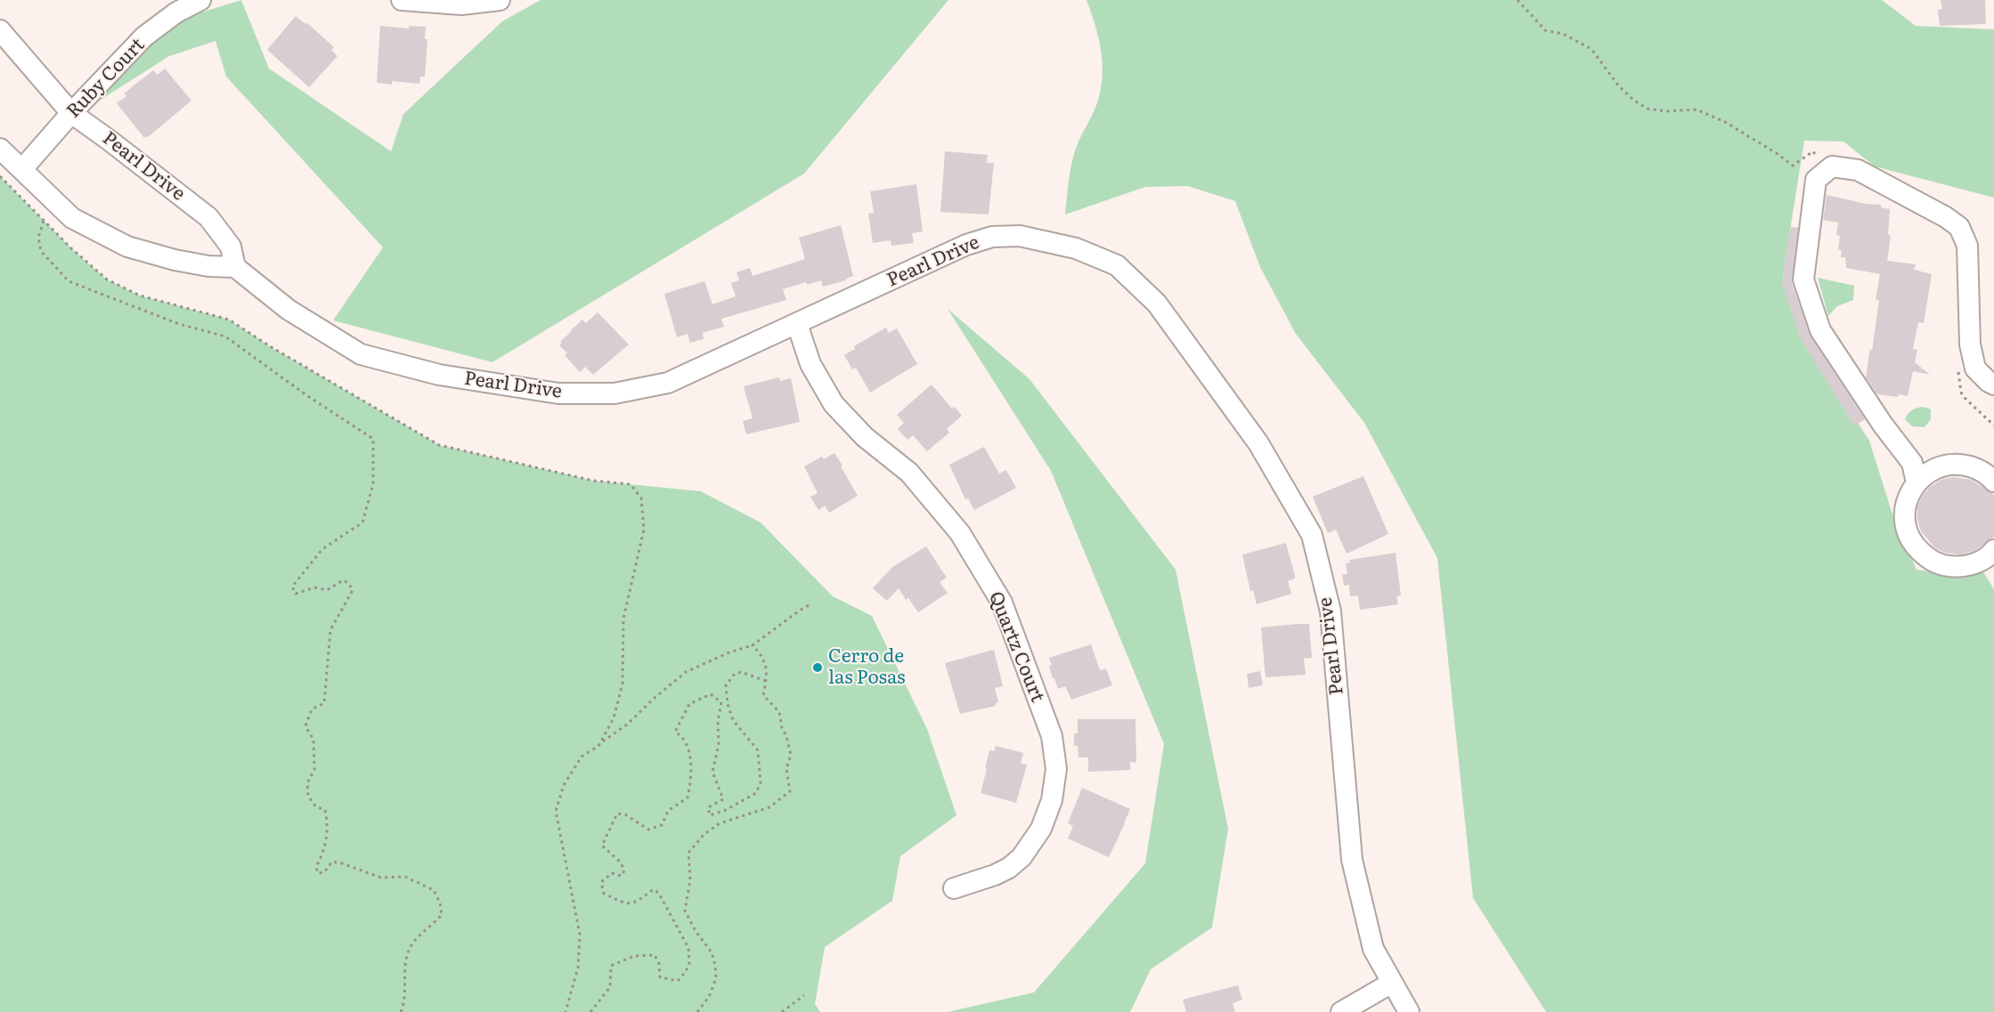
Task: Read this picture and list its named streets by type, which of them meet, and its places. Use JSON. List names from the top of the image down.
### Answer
{
  "streets": {
    "street": ["Ruby Court", "Pearl Drive", "Quartz Court"]
  },
  "crossings": [
    ["Ruby Court", "Pearl Drive"],
    ["Pearl Drive", "Quartz Court"]
  ],
  "places": ["Cerro de las Posas"]
}
